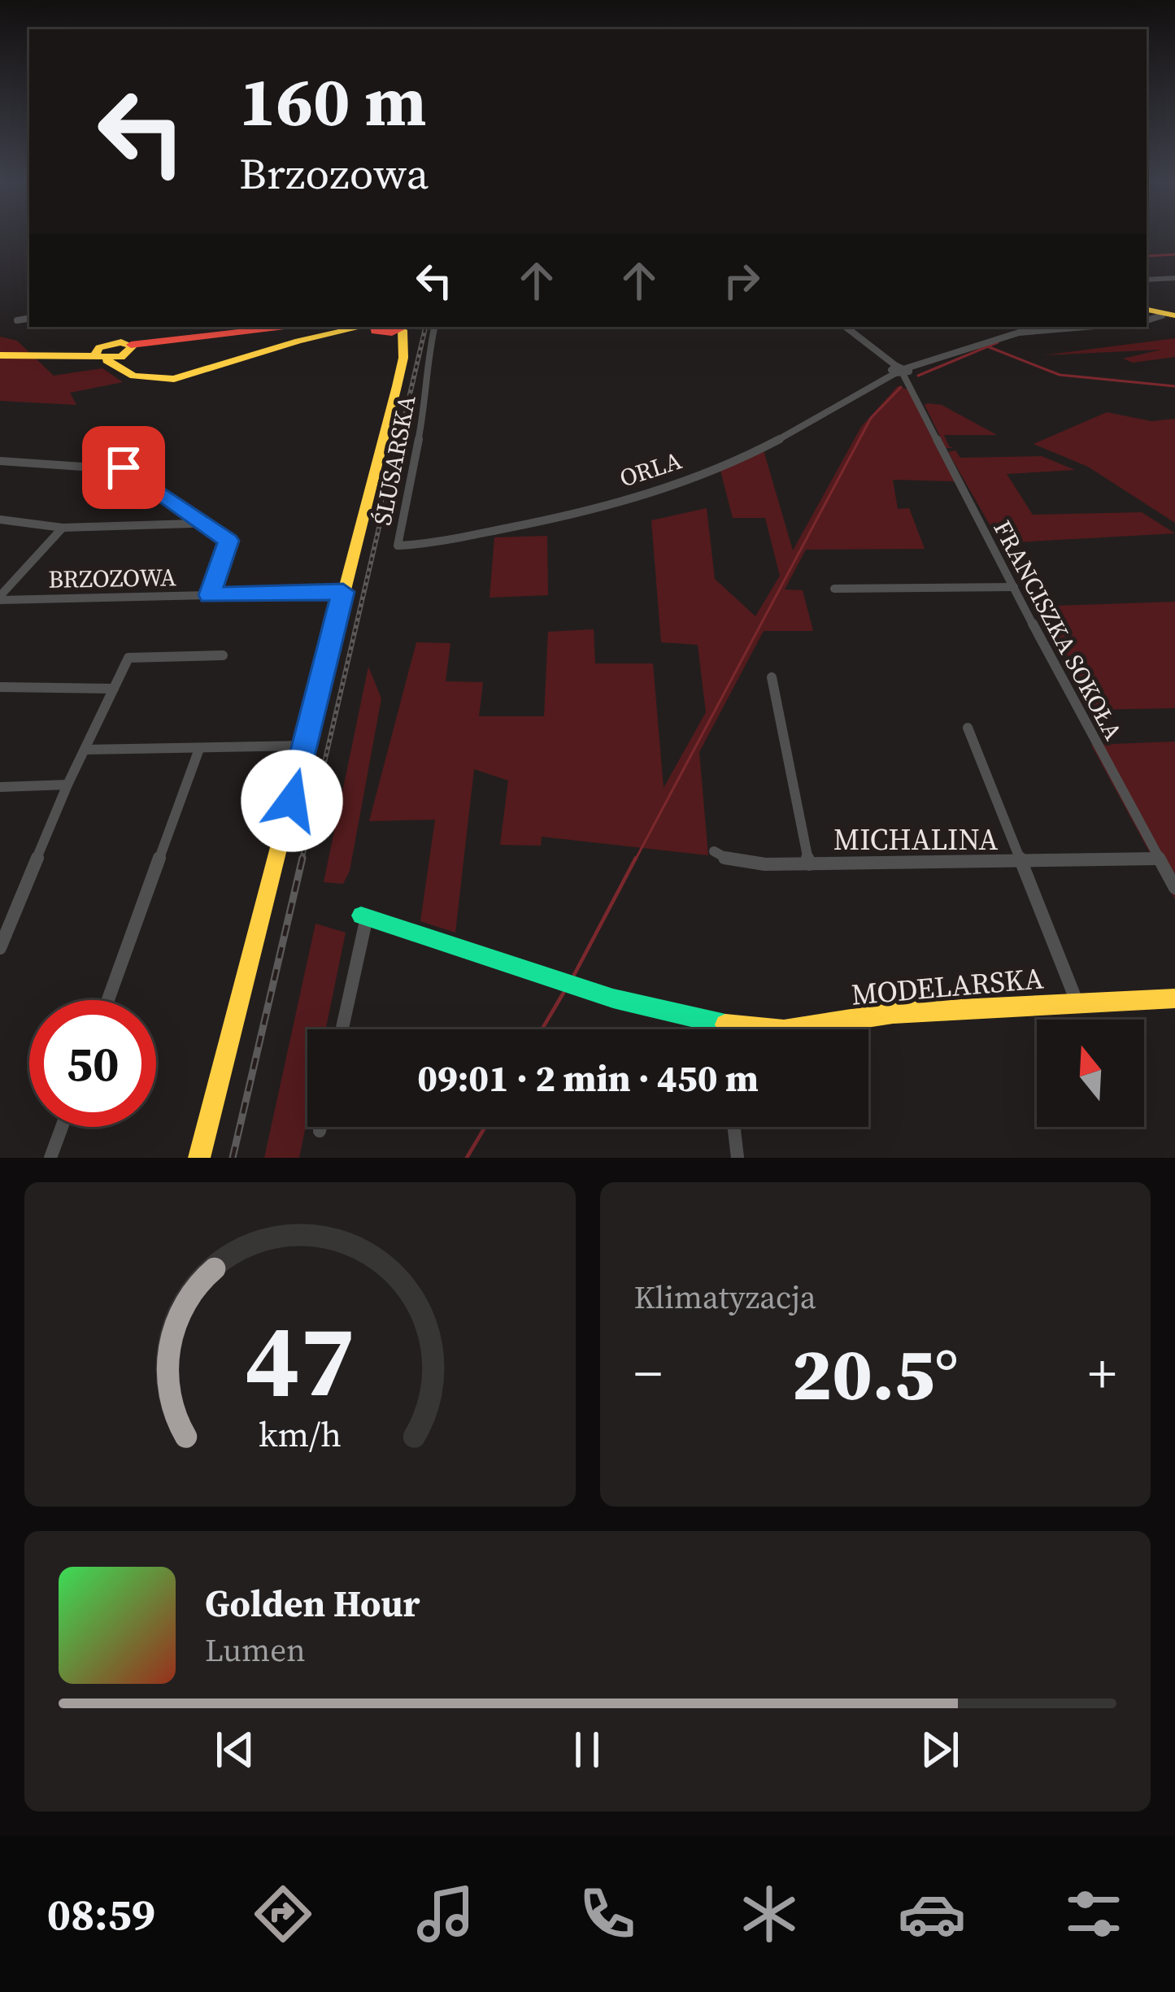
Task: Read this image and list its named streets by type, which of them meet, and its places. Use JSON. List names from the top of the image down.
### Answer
{
  "streets": {
    "main road": ["MODELARSKA"],
    "street": [
      "ŚLUSARSKA",
      "ORLA",
      "BRZOZOWA",
      "FRANCISZKA SOKOŁA",
      "MICHALINA"
    ]
  },
  "crossings": [
    ["ŚLUSARSKA", "ORLA"],
    ["ORLA", "FRANCISZKA SOKOŁA"],
    ["FRANCISZKA SOKOŁA", "MICHALINA"]
  ],
  "north": "top",
  "page": {
    "turn": ["160 m", "Brzozowa"],
    "limit": "50",
    "trip": "09:01 · 2 min · 450 m",
    "tile": "Klimatyzacja",
    "heat": ["−", "20.5°", "+"],
    "song": ["Golden Hour", "Lumen"],
    "tabs": "08:59",
    "gauge": ["47", "km/h"]
  }
}
